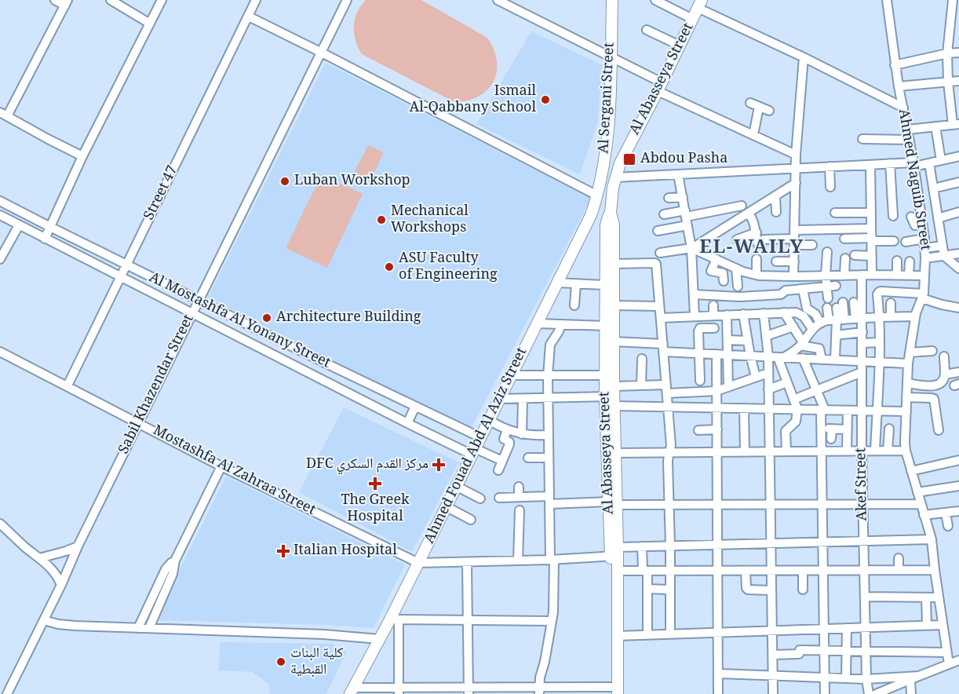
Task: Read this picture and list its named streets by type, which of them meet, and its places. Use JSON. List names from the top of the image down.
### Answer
{
  "streets": {
    "main road": ["Al Abasseya Street", "Al Sergani Street", "Ahmed Fouad Abd Al Aziz Street"],
    "street": [
      "Ahmed Naguib Street",
      "Street 47",
      "Al Mostashfa Al Yonany Street",
      "Sabil Khazendar Street",
      "Mostashfa Al Zahraa Street",
      "Akef Street"
    ]
  },
  "crossings": [
    ["Al Sergani Street", "Ahmed Fouad Abd Al Aziz Street"],
    ["Street 47", "Al Mostashfa Al Yonany Street"],
    ["Street 47", "Mostashfa Al Zahraa Street"],
    ["Al Mostashfa Al Yonany Street", "Sabil Khazendar Street"],
    ["Al Mostashfa Al Yonany Street", "Ahmed Fouad Abd Al Aziz Street"],
    ["Sabil Khazendar Street", "Mostashfa Al Zahraa Street"],
    ["Ahmed Fouad Abd Al Aziz Street", "Mostashfa Al Zahraa Street"]
  ],
  "districts": ["EL-WAILY"],
  "places": {
    "other": [
      "Ismail Al-Qabbany School",
      "Luban Workshop",
      "Mechanical Workshops",
      "ASU Faculty of Engineering",
      "Architecture Building",
      "كلية البنات القبطية"
    ],
    "transit": ["Abdou Pasha"],
    "health": ["DFC مركز القدم السكري", "The Greek Hospital", "Italian Hospital"]
  }
}
